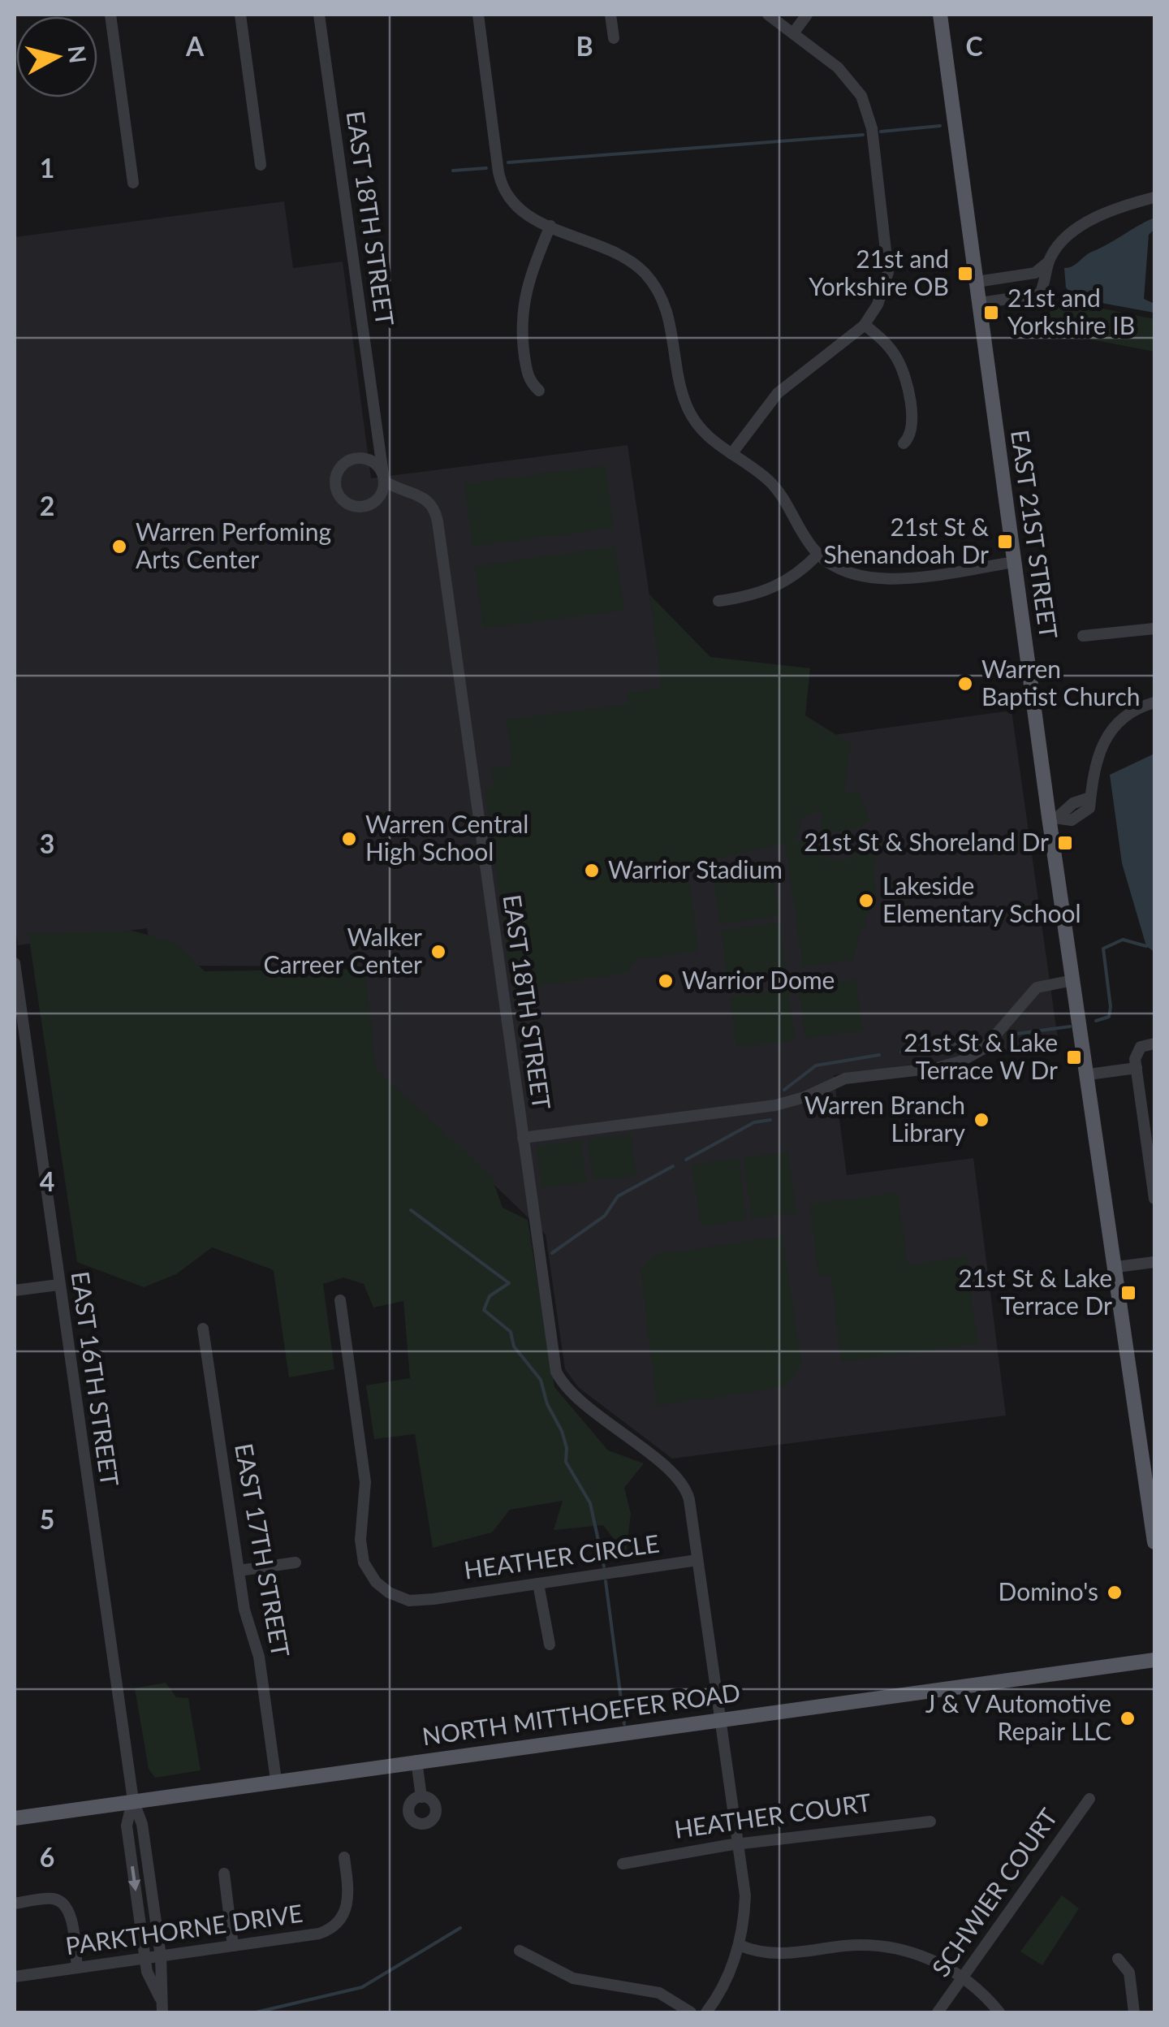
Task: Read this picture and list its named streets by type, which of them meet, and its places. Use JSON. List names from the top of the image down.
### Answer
{
  "streets": {
    "main road": ["EAST 21ST STREET", "NORTH MITTHOEFER ROAD"],
    "street": [
      "EAST 18TH STREET",
      "EAST 16TH STREET",
      "EAST 17TH STREET",
      "HEATHER CIRCLE",
      "HEATHER COURT",
      "SCHWIER COURT",
      "PARKTHORNE DRIVE"
    ]
  },
  "crossings": [
    ["EAST 18TH STREET", "HEATHER CIRCLE"],
    ["EAST 16TH STREET", "NORTH MITTHOEFER ROAD"],
    ["EAST 17TH STREET", "NORTH MITTHOEFER ROAD"]
  ],
  "places": {
    "transit": [
      "21st and Yorkshire OB",
      "21st and Yorkshire IB",
      "21st St & Shenandoah Dr",
      "21st St & Shoreland Dr",
      "21st St & Lake Terrace W Dr",
      "21st St & Lake Terrace Dr"
    ],
    "other": [
      "Warren Perfoming Arts Center",
      "Warren Baptist Church",
      "Warren Central High School",
      "Warrior Stadium",
      "Lakeside Elementary School",
      "Walker Carreer Center",
      "Warrior Dome",
      "Warren Branch Library",
      "Domino's",
      "J & V Automotive Repair LLC"
    ]
  },
  "north": "right",
  "grid": {
    "columns": ["A", "B", "C"],
    "rows": [
      "1",
      "2",
      "3",
      "4",
      "5",
      "6"
    ]
  }
}
